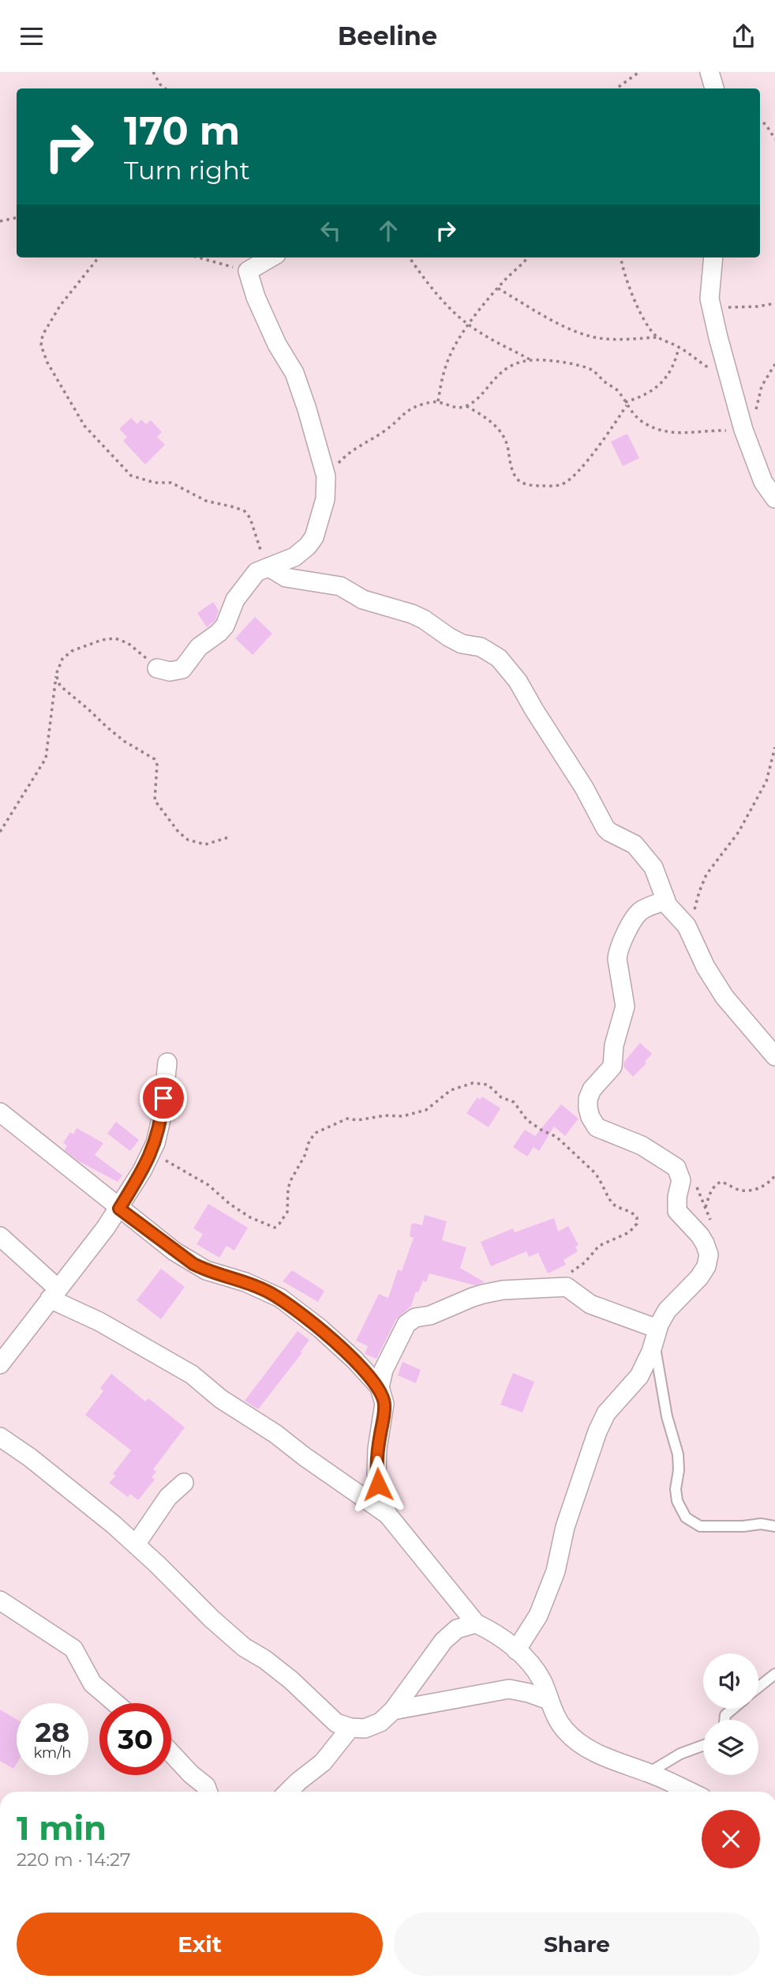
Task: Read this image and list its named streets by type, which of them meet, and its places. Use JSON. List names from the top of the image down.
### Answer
{
  "page": {
    "header": "Beeline",
    "turn": ["170 m", "Turn right"],
    "speed": "28 km/h",
    "limit": "30",
    "heading": ["1 min", "220 m · 14:27"],
    "buttons": ["Exit", "Share"]
  }
}
